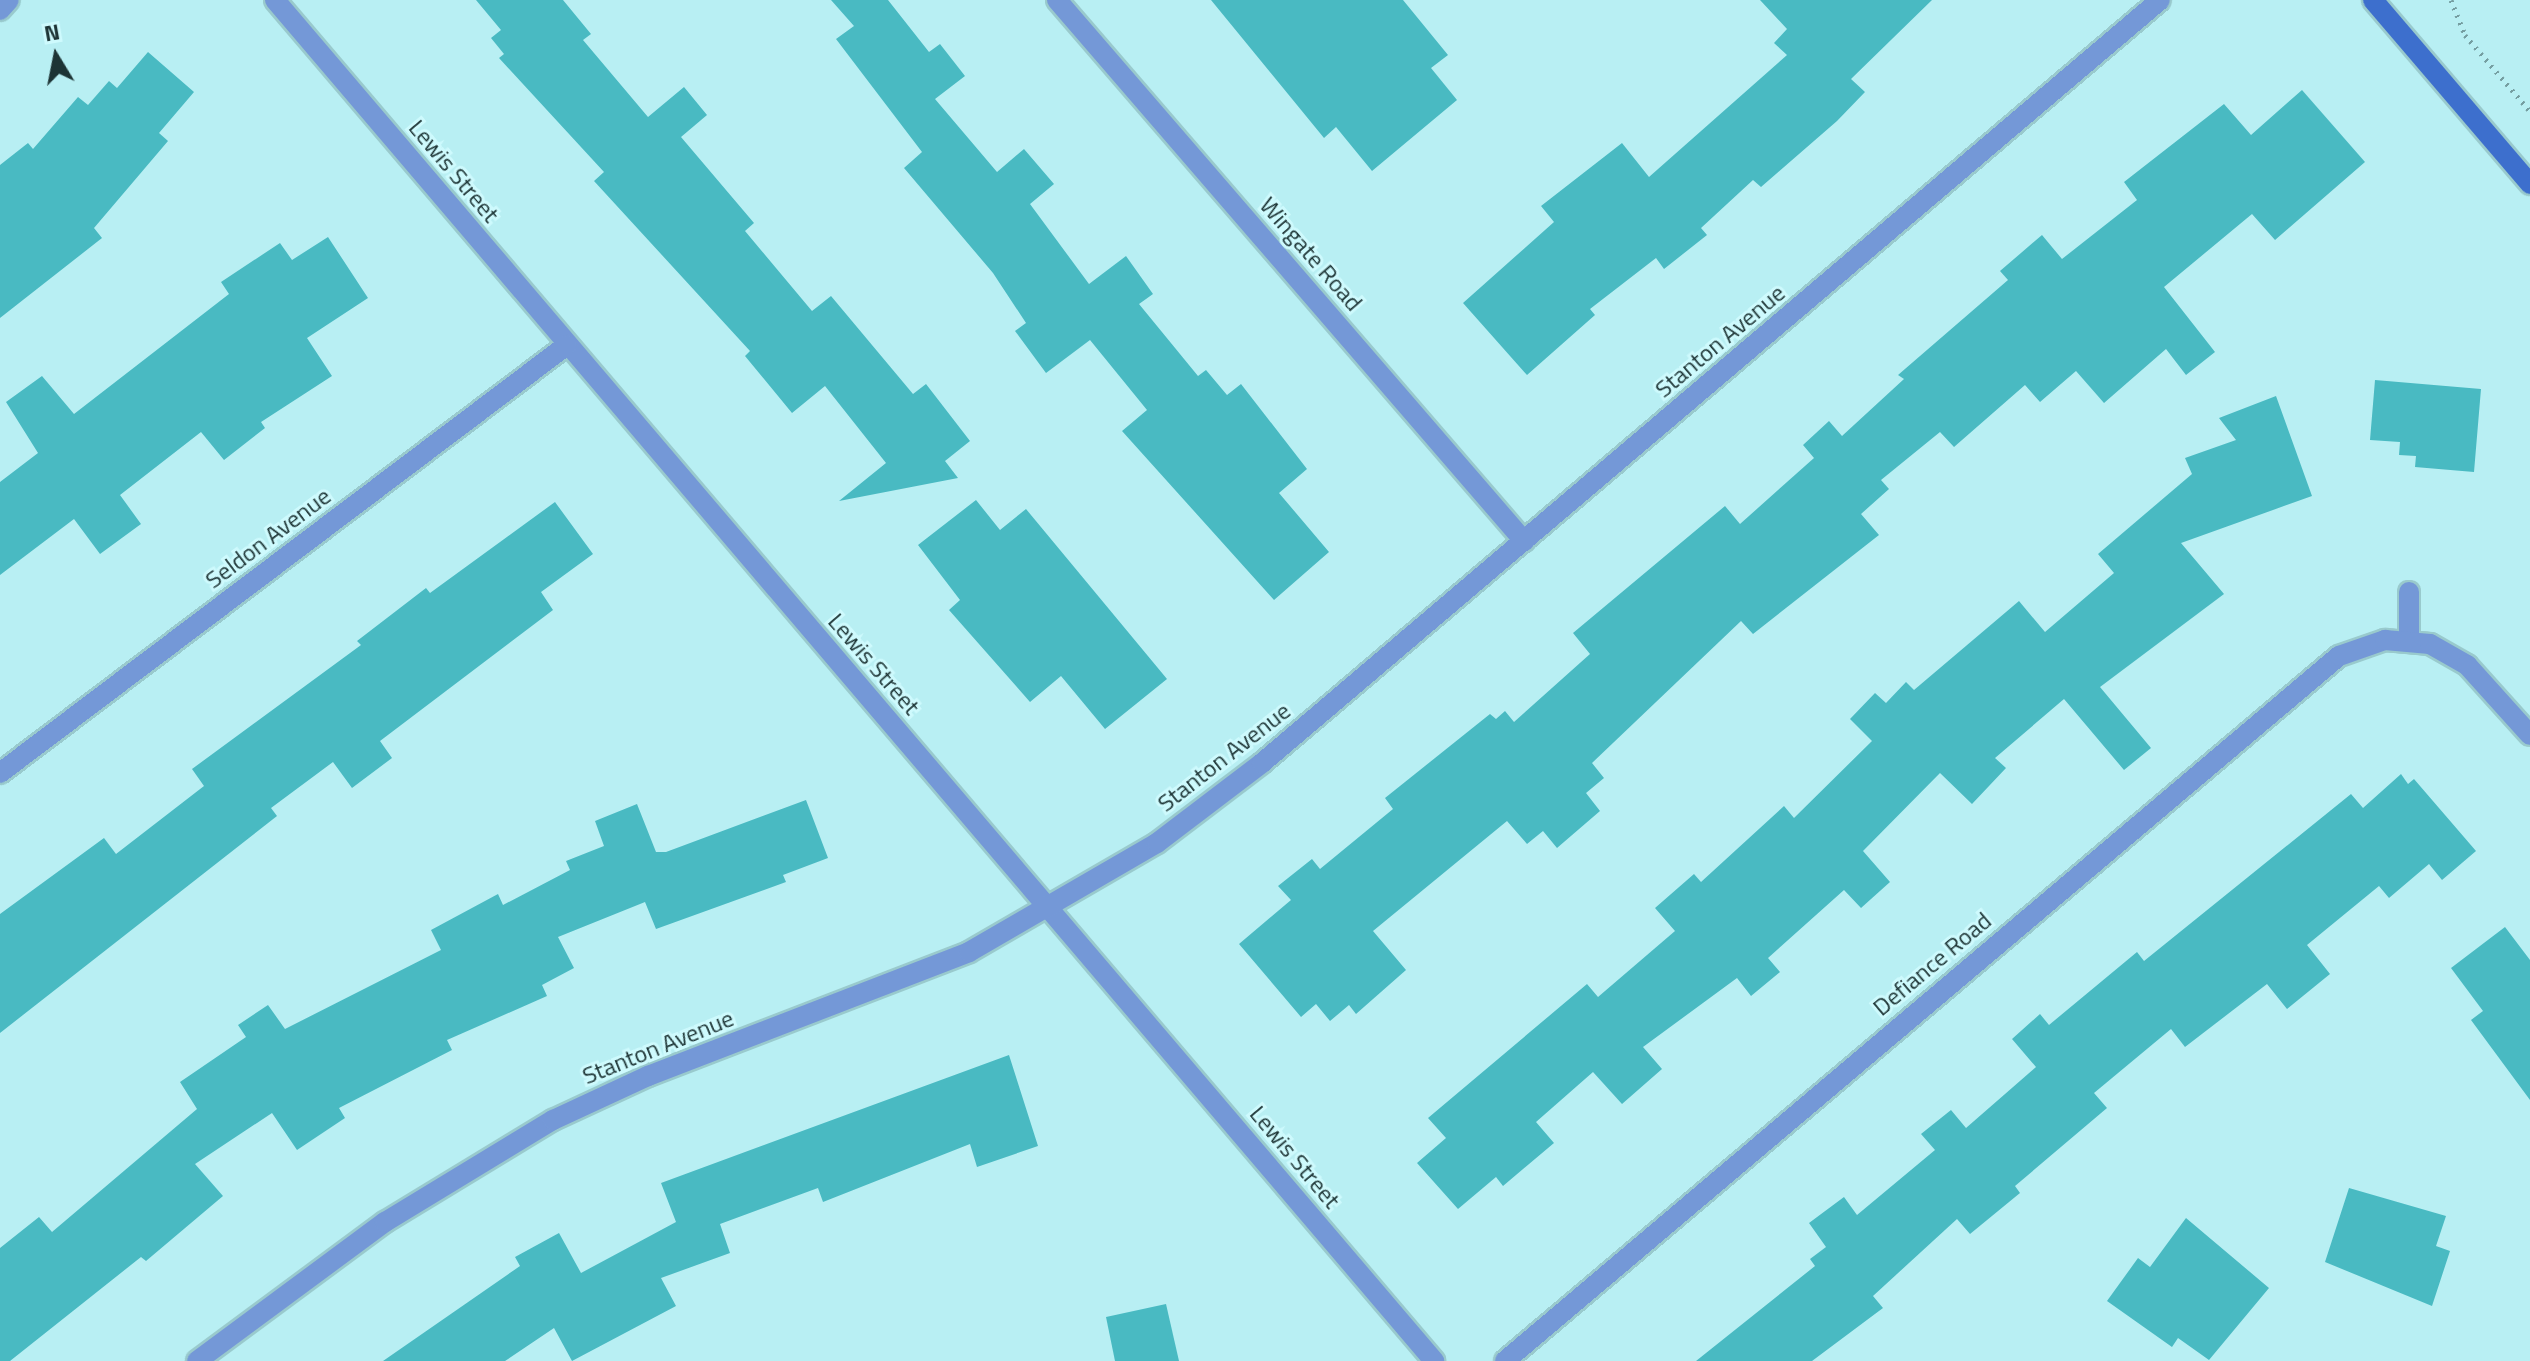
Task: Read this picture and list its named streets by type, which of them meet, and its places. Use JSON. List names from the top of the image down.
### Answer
{
  "streets": {
    "street": [
      "Lewis Street",
      "Wingate Road",
      "Stanton Avenue",
      "Seldon Avenue",
      "Defiance Road"
    ]
  },
  "crossings": [
    ["Lewis Street", "Stanton Avenue"],
    ["Lewis Street", "Seldon Avenue"],
    ["Wingate Road", "Stanton Avenue"]
  ],
  "north": "top"
}
